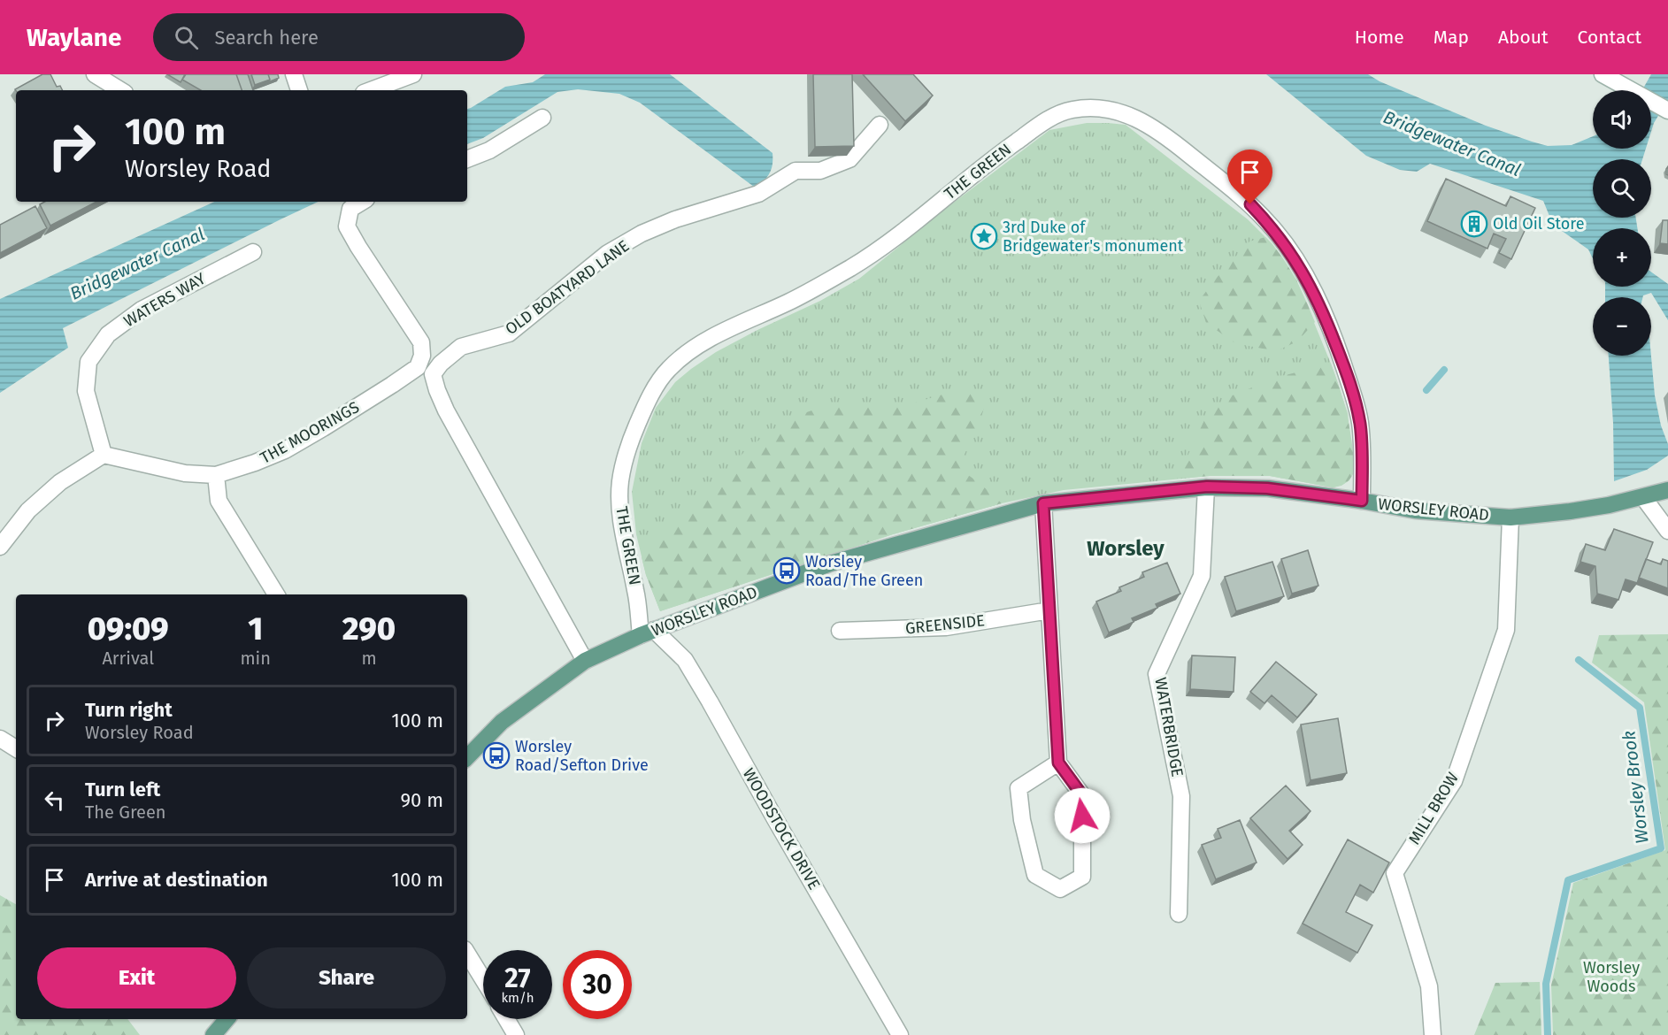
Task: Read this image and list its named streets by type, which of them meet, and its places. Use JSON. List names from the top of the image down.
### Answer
{
  "streets": {
    "main road": ["WORSLEY ROAD"],
    "street": [
      "THE GREEN",
      "OLD BOATYARD LANE",
      "WATERS WAY",
      "THE MOORINGS",
      "GREENSIDE",
      "WATERBRIDGE",
      "MILL BROW",
      "WOODSTOCK DRIVE"
    ]
  },
  "crossings": [
    ["THE GREEN", "WORSLEY ROAD"],
    ["THE GREEN", "WOODSTOCK DRIVE"],
    ["OLD BOATYARD LANE", "WORSLEY ROAD"],
    ["WATERS WAY", "THE MOORINGS"],
    ["WORSLEY ROAD", "WATERBRIDGE"],
    ["WORSLEY ROAD", "MILL BROW"],
    ["WORSLEY ROAD", "WOODSTOCK DRIVE"]
  ],
  "districts": ["Worsley"],
  "water": ["Bridgewater Canal", "Worsley Brook"],
  "parks": ["Worsley Woods"],
  "places": {
    "building": ["Old Oil Store"],
    "place": ["3rd Duke of Bridgewater's monument"],
    "bus stop": ["Worsley Road/The Green", "Worsley Road/Sefton Drive"]
  },
  "page": {
    "header": "Waylane",
    "search": "Search here",
    "nav": [
      "Home",
      "Map",
      "About",
      "Contact"
    ],
    "map_buttons": ["+", "−"],
    "turn": ["100 m", "Worsley Road"],
    "eta": [
      "09:09",
      "Arrival",
      "1",
      "min",
      "290",
      "m"
    ],
    "list": [
      {
        "name": "Turn right",
        "note": "Worsley Road",
        "value": "100 m"
      },
      {
        "name": "Turn left",
        "note": "The Green",
        "value": "90 m"
      },
      {
        "name": "Arrive at destination",
        "value": "100 m"
      }
    ],
    "buttons": ["Exit", "Share"],
    "speed": "27 km/h",
    "limit": "30"
  }
}
